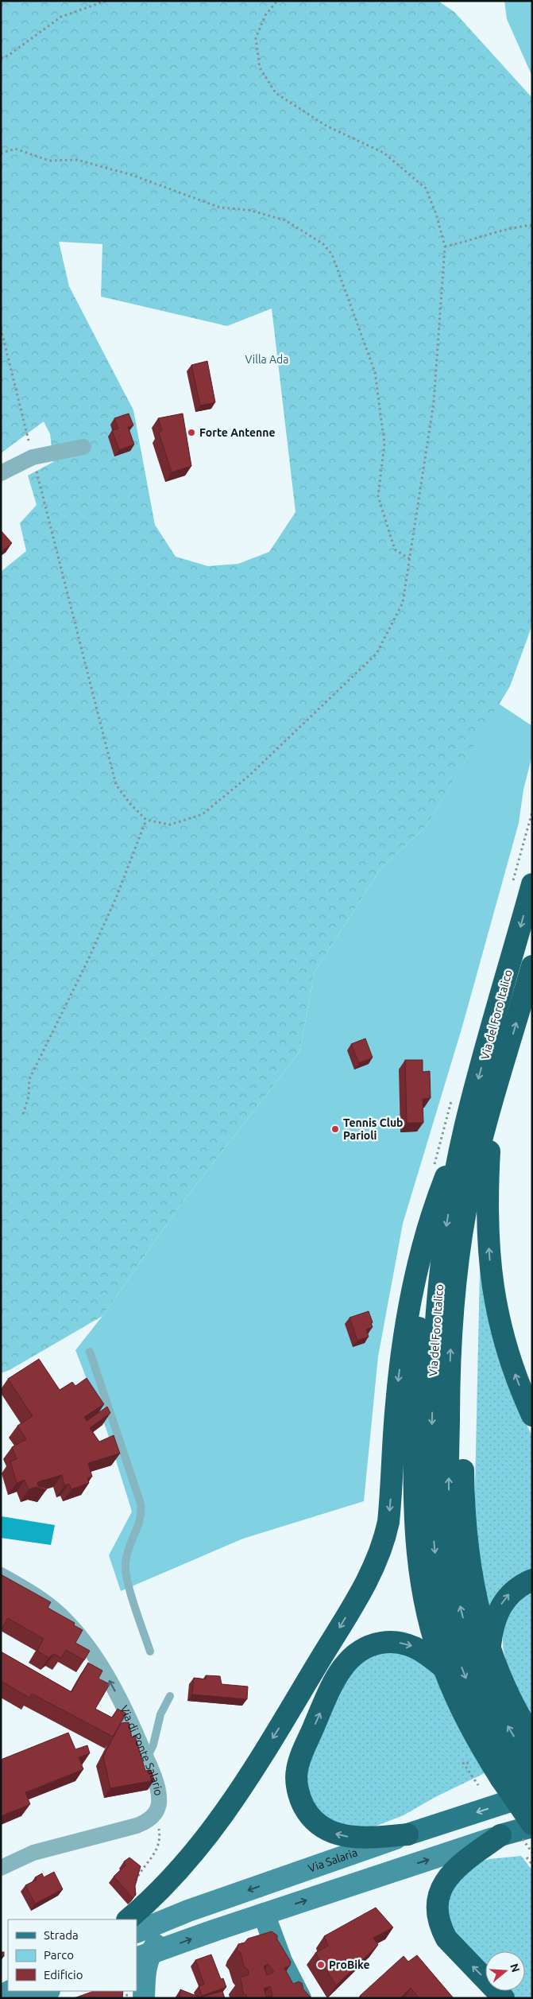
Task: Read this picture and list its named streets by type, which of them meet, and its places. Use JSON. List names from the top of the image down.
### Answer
{
  "streets": {
    "highway": ["Via del Foro Italico"],
    "main road": ["Via Salaria"],
    "street": ["Via di Ponte Salario"]
  },
  "one_way": ["Via di Ponte Salario"],
  "parks": ["Villa Ada"],
  "places": ["Forte Antenne", "Tennis Club Parioli", "ProBike"],
  "legend": ["Strada", "Parco", "Edificio"],
  "north": "right"
}
